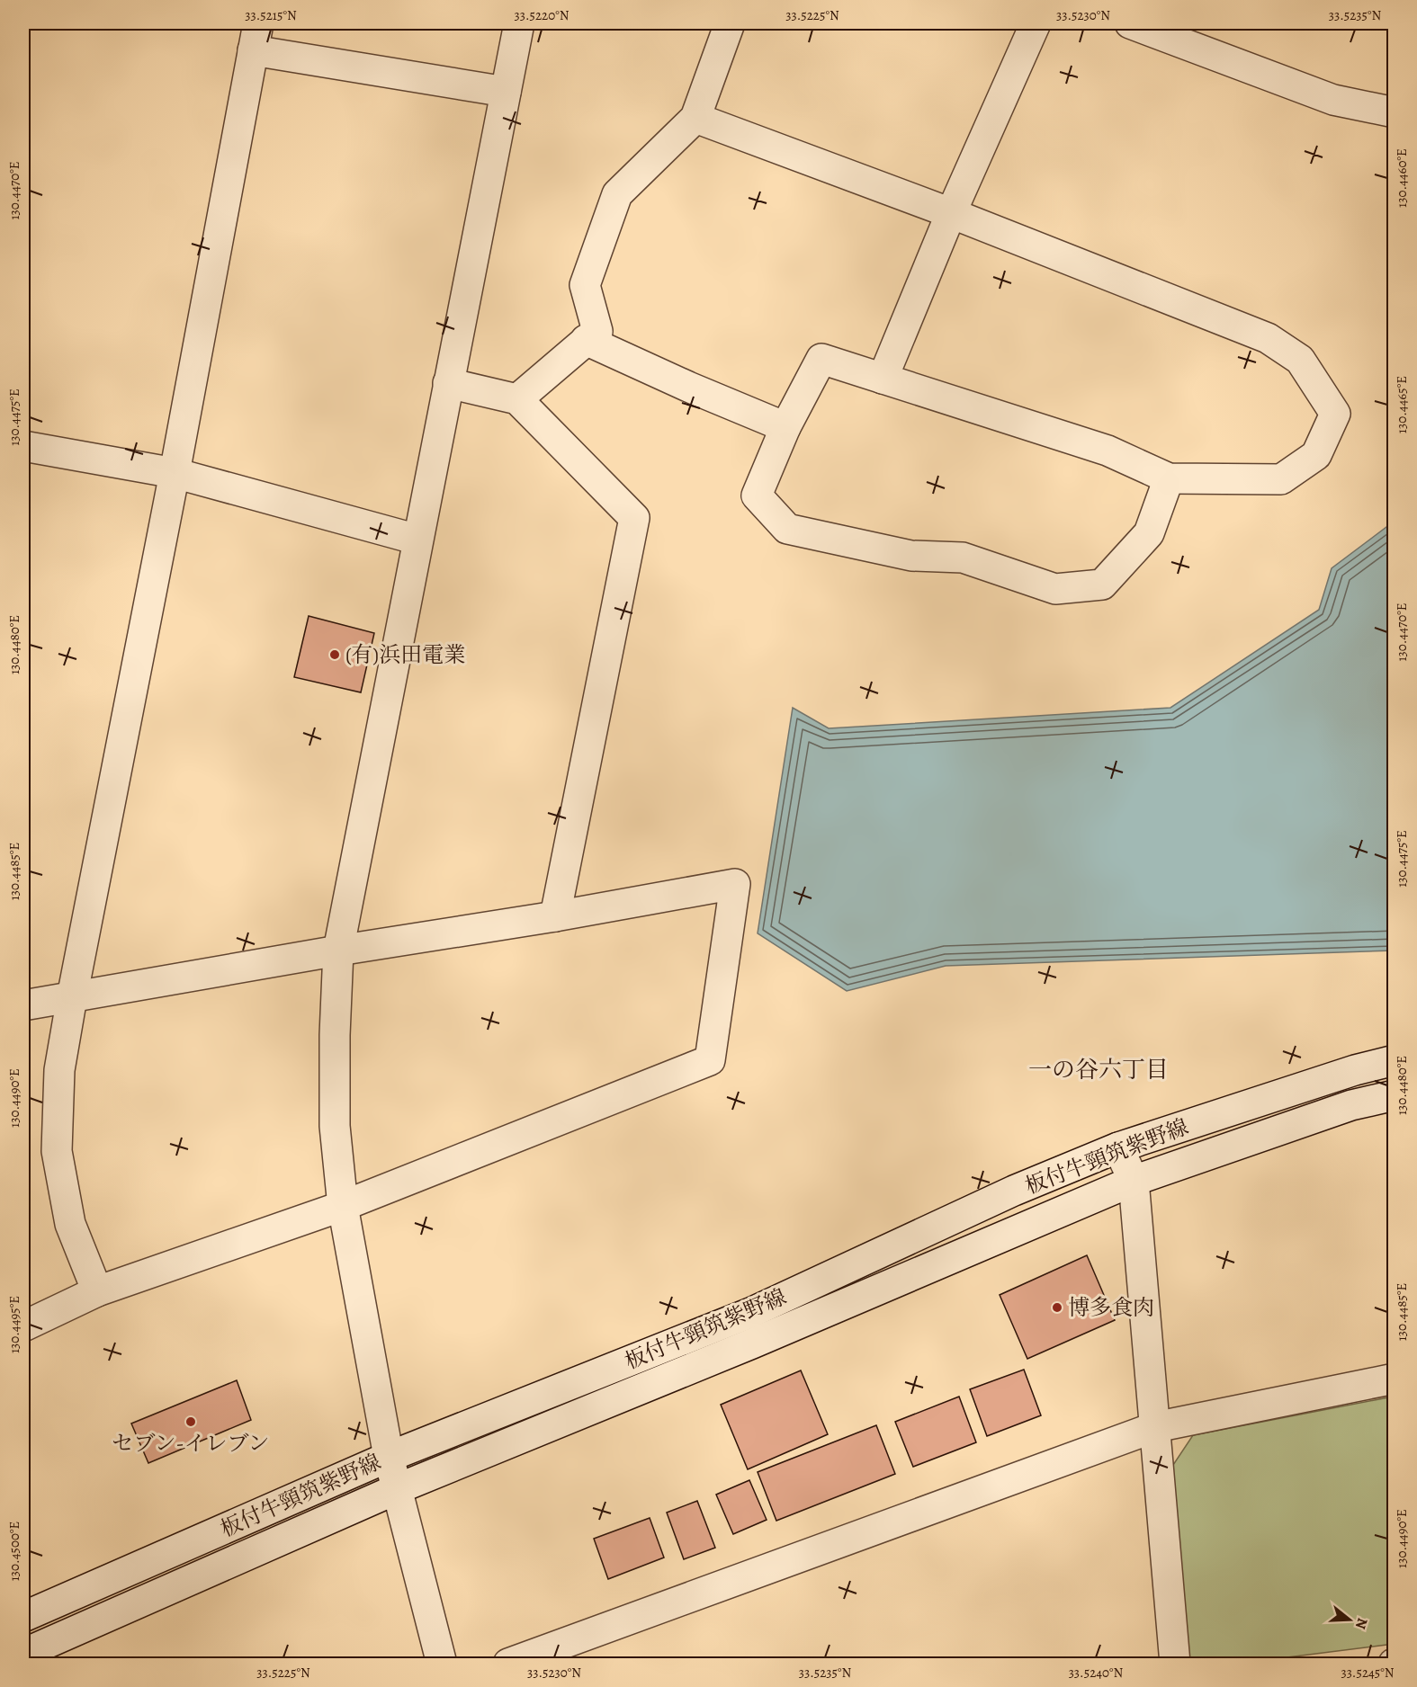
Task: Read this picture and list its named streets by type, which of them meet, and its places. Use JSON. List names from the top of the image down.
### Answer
{
  "streets": {
    "street": ["板付牛頸筑紫野線"]
  },
  "districts": ["一の谷六丁目"],
  "places": ["(有)浜田電業", "博多食肉", "セブン-イレブン"],
  "north": "right",
  "coordinates": [
    "33.5215°N",
    "33.5220°N",
    "33.5225°N",
    "33.5230°N",
    "33.5235°N",
    "130.4460°E",
    "130.4470°E",
    "130.4465°E",
    "130.4475°E",
    "130.4480°E",
    "130.4485°E",
    "130.4490°E",
    "130.4495°E",
    "130.4500°E",
    "33.5240°N",
    "33.5245°N"
  ]
}
